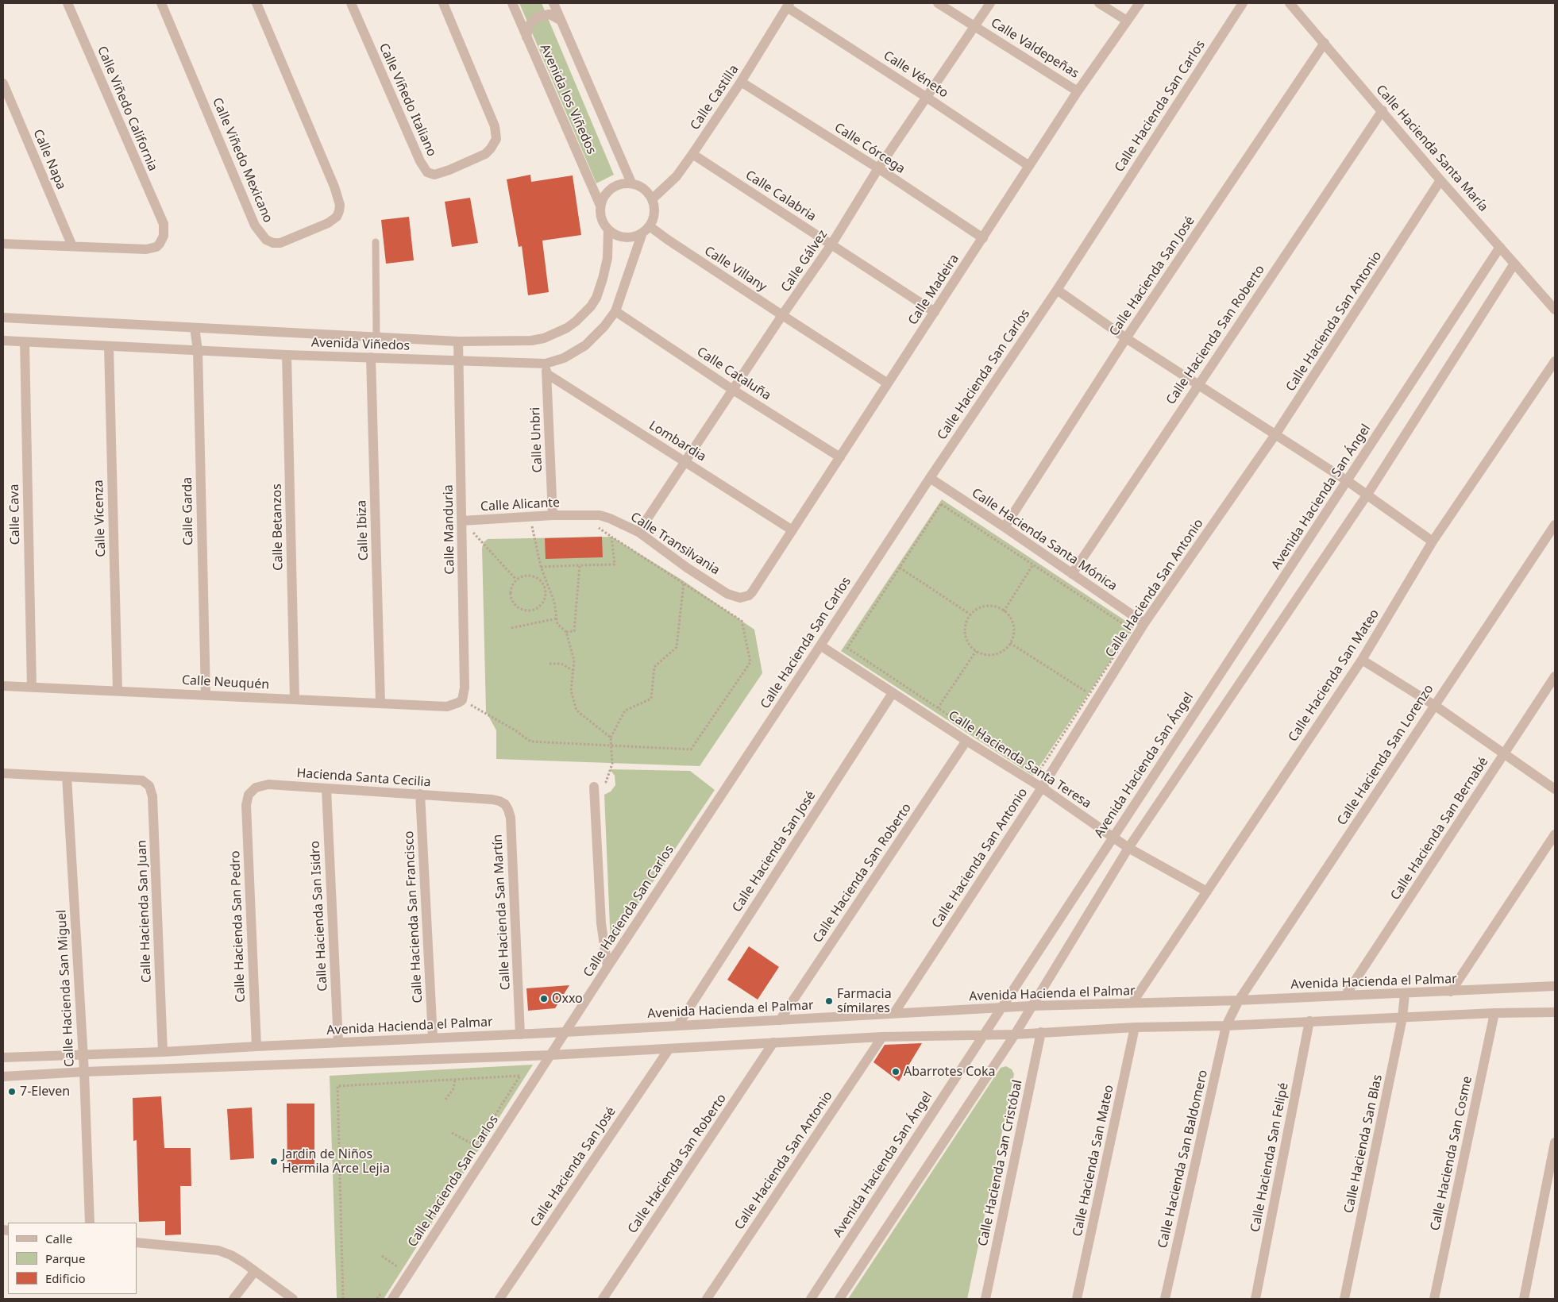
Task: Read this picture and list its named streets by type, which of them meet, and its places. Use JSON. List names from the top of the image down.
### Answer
{
  "streets": {
    "street": [
      "Calle Valdepeñas",
      "Calle Véneto",
      "Calle Castilla",
      "Avenida los Viñedos",
      "Calle Viñedo Italiano",
      "Calle Hacienda San Carlos",
      "Calle Viñedo California",
      "Calle Córcega",
      "Calle Hacienda Santa María",
      "Calle Napa",
      "Calle Viñedo Mexicano",
      "Calle Calabria",
      "Calle Gálvez",
      "Calle Villany",
      "Calle Hacienda San José",
      "Calle Madeira",
      "Calle Hacienda San Antonio",
      "Calle Hacienda San Roberto",
      "Avenida Viñedos",
      "Calle Cataluña",
      "Calle Unbri",
      "Lombardia",
      "Avenida Hacienda San Ángel",
      "Calle Alicante",
      "Calle Garda",
      "Calle Cava",
      "Calle Vicenza",
      "Calle Betanzos",
      "Calle Manduria",
      "Calle Ibiza",
      "Calle Hacienda Santa Mónica",
      "Calle Transilvania",
      "Calle Hacienda San Mateo",
      "Calle Neuquén",
      "Calle Hacienda San Lorenzo",
      "Calle Hacienda Santa Teresa",
      "Hacienda Santa Cecilia",
      "Calle Hacienda San Bernabé",
      "Calle Hacienda San Juan",
      "Calle Hacienda San Martín",
      "Calle Hacienda San Isidro",
      "Calle Hacienda San Francisco",
      "Calle Hacienda San Pedro",
      "Avenida Hacienda el Palmar",
      "Calle Hacienda San Miguel",
      "Calle Hacienda San Blas",
      "Calle Hacienda San Cosme",
      "Calle Hacienda San Felipé",
      "Calle Hacienda San Baldomero",
      "Calle Hacienda San Cristóbal"
    ]
  },
  "crossings": [
    ["Calle Valdepeñas", "Calle Gálvez"],
    ["Calle Valdepeñas", "Calle Madeira"],
    ["Calle Véneto", "Calle Castilla"],
    ["Calle Véneto", "Calle Gálvez"],
    ["Calle Véneto", "Calle Madeira"],
    ["Calle Castilla", "Avenida los Viñedos"],
    ["Calle Castilla", "Calle Córcega"],
    ["Calle Castilla", "Calle Calabria"],
    ["Calle Castilla", "Calle Villany"],
    ["Calle Castilla", "Avenida Viñedos"],
    ["Avenida los Viñedos", "Calle Villany"],
    ["Avenida los Viñedos", "Avenida Viñedos"],
    ["Calle Hacienda San Carlos", "Calle Hacienda Santa Mónica"],
    ["Calle Hacienda San Carlos", "Calle Hacienda Santa Teresa"],
    ["Calle Hacienda San Carlos", "Avenida Hacienda el Palmar"],
    ["Calle Viñedo California", "Calle Napa"],
    ["Calle Córcega", "Calle Gálvez"],
    ["Calle Córcega", "Calle Madeira"],
    ["Calle Hacienda Santa María", "Calle Hacienda San José"],
    ["Calle Hacienda Santa María", "Calle Hacienda San Antonio"],
    ["Calle Hacienda Santa María", "Calle Hacienda San Roberto"],
    ["Calle Hacienda Santa María", "Avenida Hacienda San Ángel"],
    ["Calle Calabria", "Calle Gálvez"],
    ["Calle Calabria", "Calle Madeira"],
    ["Calle Gálvez", "Calle Villany"],
    ["Calle Gálvez", "Calle Cataluña"],
    ["Calle Gálvez", "Lombardia"],
    ["Calle Gálvez", "Calle Transilvania"],
    ["Calle Villany", "Calle Madeira"],
    ["Calle Villany", "Avenida Viñedos"],
    ["Calle Hacienda San José", "Calle Hacienda Santa Mónica"],
    ["Calle Hacienda San José", "Calle Hacienda Santa Teresa"],
    ["Calle Hacienda San José", "Avenida Hacienda el Palmar"],
    ["Calle Madeira", "Calle Cataluña"],
    ["Calle Madeira", "Lombardia"],
    ["Calle Madeira", "Calle Transilvania"],
    ["Calle Hacienda San Antonio", "Calle Hacienda Santa Mónica"],
    ["Calle Hacienda San Antonio", "Calle Hacienda Santa Teresa"],
    ["Calle Hacienda San Antonio", "Avenida Hacienda el Palmar"],
    ["Calle Hacienda San Roberto", "Calle Hacienda Santa Mónica"],
    ["Calle Hacienda San Roberto", "Calle Hacienda Santa Teresa"],
    ["Calle Hacienda San Roberto", "Avenida Hacienda el Palmar"],
    ["Avenida Viñedos", "Calle Cataluña"],
    ["Avenida Viñedos", "Calle Unbri"],
    ["Avenida Viñedos", "Calle Garda"],
    ["Avenida Viñedos", "Calle Cava"],
    ["Avenida Viñedos", "Calle Vicenza"],
    ["Avenida Viñedos", "Calle Betanzos"],
    ["Avenida Viñedos", "Calle Manduria"],
    ["Avenida Viñedos", "Calle Ibiza"],
    ["Calle Unbri", "Lombardia"],
    ["Calle Unbri", "Calle Alicante"],
    ["Avenida Hacienda San Ángel", "Calle Hacienda Santa Teresa"],
    ["Avenida Hacienda San Ángel", "Avenida Hacienda el Palmar"],
    ["Calle Alicante", "Calle Manduria"],
    ["Calle Alicante", "Calle Transilvania"],
    ["Calle Garda", "Calle Neuquén"],
    ["Calle Cava", "Calle Neuquén"],
    ["Calle Vicenza", "Calle Neuquén"],
    ["Calle Betanzos", "Calle Neuquén"],
    ["Calle Manduria", "Calle Neuquén"],
    ["Calle Ibiza", "Calle Neuquén"],
    ["Calle Hacienda San Mateo", "Calle Hacienda Santa Teresa"],
    ["Calle Hacienda San Mateo", "Avenida Hacienda el Palmar"],
    ["Calle Hacienda San Lorenzo", "Avenida Hacienda el Palmar"],
    ["Calle Hacienda San Lorenzo", "Calle Hacienda San Baldomero"],
    ["Hacienda Santa Cecilia", "Calle Hacienda San Martín"],
    ["Hacienda Santa Cecilia", "Calle Hacienda San Isidro"],
    ["Hacienda Santa Cecilia", "Calle Hacienda San Francisco"],
    ["Hacienda Santa Cecilia", "Calle Hacienda San Pedro"],
    ["Calle Hacienda San Bernabé", "Avenida Hacienda el Palmar"],
    ["Calle Hacienda San Juan", "Avenida Hacienda el Palmar"],
    ["Calle Hacienda San Juan", "Calle Hacienda San Miguel"],
    ["Calle Hacienda San Martín", "Avenida Hacienda el Palmar"],
    ["Calle Hacienda San Isidro", "Avenida Hacienda el Palmar"],
    ["Calle Hacienda San Francisco", "Avenida Hacienda el Palmar"],
    ["Calle Hacienda San Pedro", "Avenida Hacienda el Palmar"],
    ["Avenida Hacienda el Palmar", "Calle Hacienda San Miguel"],
    ["Avenida Hacienda el Palmar", "Calle Hacienda San Blas"]
  ],
  "places": [
    "Oxxo",
    "Farmacia símilares",
    "Abarrotes Coka",
    "7-Eleven",
    "Jardin de Niños Hermila Arce Lejia"
  ],
  "legend": ["Calle", "Parque", "Edificio"]
}
